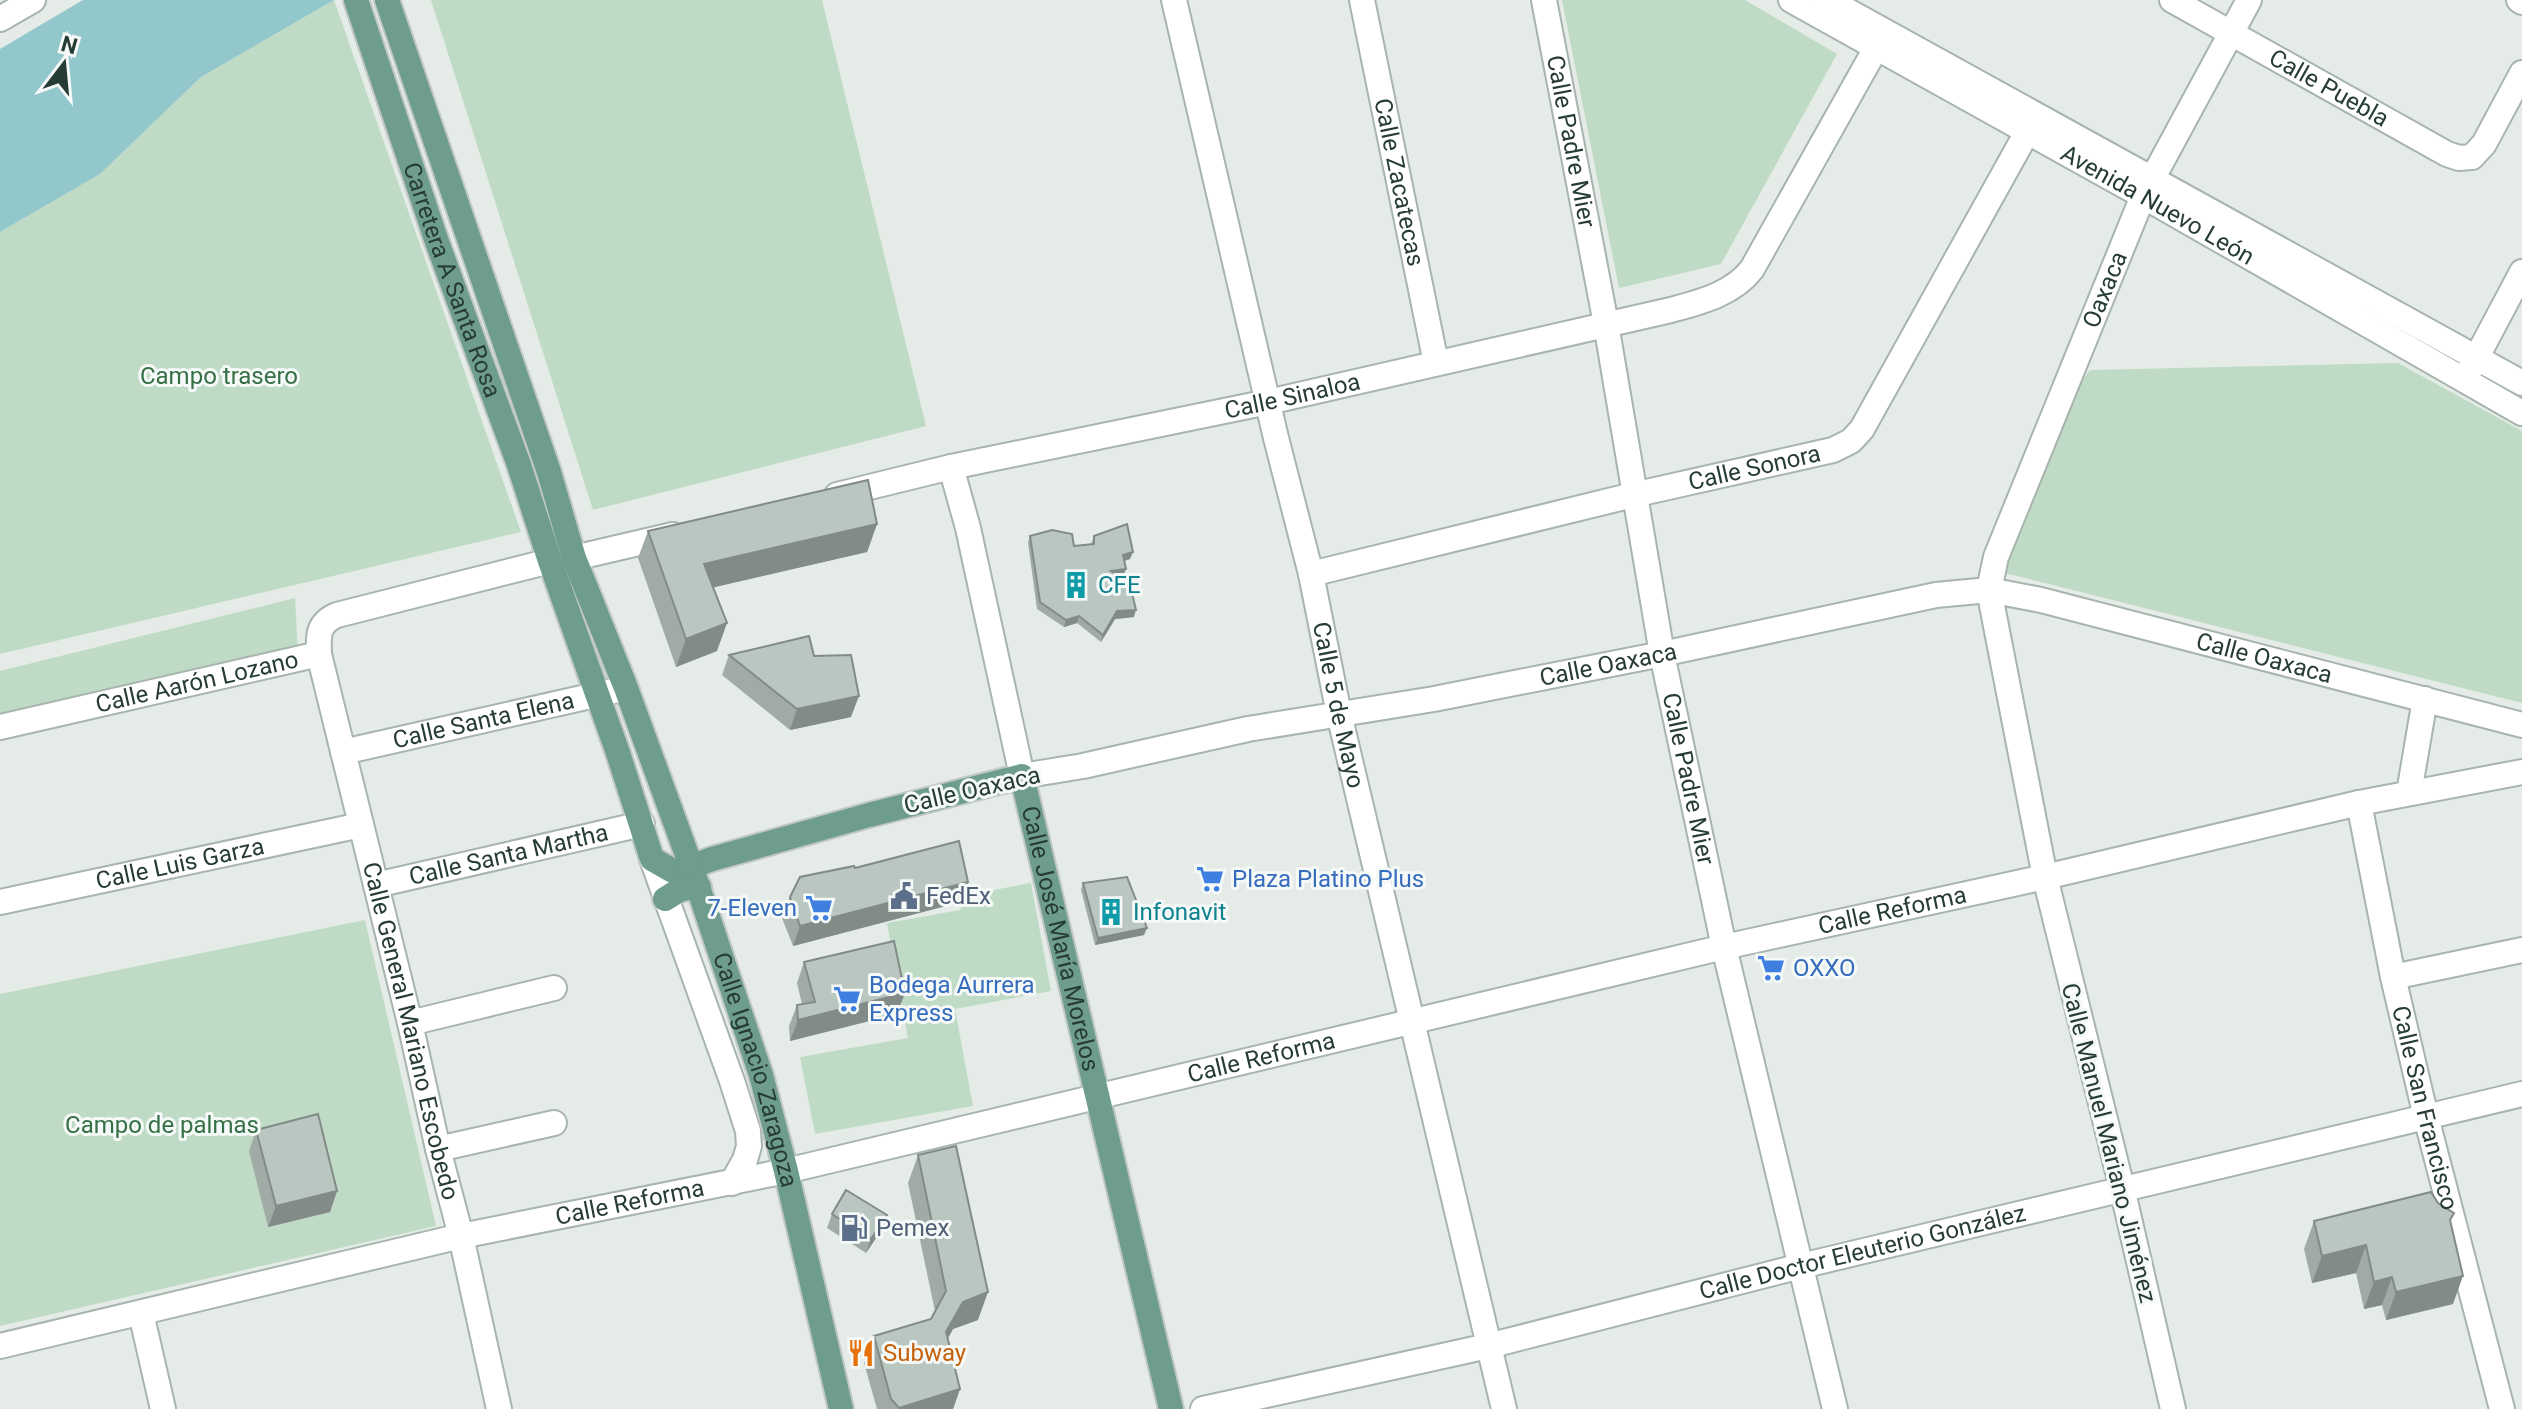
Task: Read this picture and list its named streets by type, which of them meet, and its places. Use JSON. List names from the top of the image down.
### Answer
{
  "streets": {
    "main road": [
      "Carretera A Santa Rosa",
      "Calle Oaxaca",
      "Calle José María Morelos",
      "Calle Ignacio Zaragoza"
    ],
    "street": [
      "Calle Puebla",
      "Calle Padre Mier",
      "Calle Zacatecas",
      "Avenida Nuevo León",
      "Oaxaca",
      "Calle Sinaloa",
      "Calle Sonora",
      "Calle Aarón Lozano",
      "Calle 5 de Mayo",
      "Calle Santa Elena",
      "Calle Santa Martha",
      "Calle Luis Garza",
      "Calle Reforma",
      "Calle General Mariano Escobedo",
      "Calle San Francisco",
      "Calle Manuel Mariano Jiménez",
      "Calle Doctor Eleuterio González"
    ]
  },
  "crossings": [
    ["Calle Puebla", "Oaxaca"],
    ["Calle Padre Mier", "Calle Sinaloa"],
    ["Calle Padre Mier", "Calle Sonora"],
    ["Calle Padre Mier", "Calle Oaxaca"],
    ["Calle Padre Mier", "Calle Reforma"],
    ["Calle Padre Mier", "Calle Doctor Eleuterio González"],
    ["Calle Zacatecas", "Calle Sinaloa"],
    ["Avenida Nuevo León", "Oaxaca"],
    ["Avenida Nuevo León", "Calle Sinaloa"],
    ["Avenida Nuevo León", "Calle Sonora"],
    ["Carretera A Santa Rosa", "Calle Aarón Lozano"],
    ["Carretera A Santa Rosa", "Calle Santa Elena"],
    ["Carretera A Santa Rosa", "Calle Ignacio Zaragoza"],
    ["Oaxaca", "Calle Oaxaca"],
    ["Oaxaca", "Calle Manuel Mariano Jiménez"],
    ["Calle Sinaloa", "Calle 5 de Mayo"],
    ["Calle Sinaloa", "Calle José María Morelos"],
    ["Calle Sonora", "Calle 5 de Mayo"],
    ["Calle Oaxaca", "Calle 5 de Mayo"],
    ["Calle Oaxaca", "Calle José María Morelos"],
    ["Calle Oaxaca", "Calle Ignacio Zaragoza"],
    ["Calle Oaxaca", "Calle Manuel Mariano Jiménez"],
    ["Calle Aarón Lozano", "Calle General Mariano Escobedo"],
    ["Calle 5 de Mayo", "Calle Reforma"],
    ["Calle 5 de Mayo", "Calle Doctor Eleuterio González"],
    ["Calle Santa Elena", "Calle General Mariano Escobedo"],
    ["Calle Santa Elena", "Calle Ignacio Zaragoza"],
    ["Calle Santa Martha", "Calle General Mariano Escobedo"],
    ["Calle Santa Martha", "Calle Ignacio Zaragoza"],
    ["Calle Luis Garza", "Calle General Mariano Escobedo"],
    ["Calle Reforma", "Calle José María Morelos"],
    ["Calle Reforma", "Calle General Mariano Escobedo"],
    ["Calle Reforma", "Calle Ignacio Zaragoza"],
    ["Calle Reforma", "Calle San Francisco"],
    ["Calle Reforma", "Calle Manuel Mariano Jiménez"],
    ["Calle San Francisco", "Calle Doctor Eleuterio González"],
    ["Calle Manuel Mariano Jiménez", "Calle Doctor Eleuterio González"]
  ],
  "parks": ["Campo trasero", "Campo de palmas"],
  "places": {
    "building": ["CFE", "Infonavit"],
    "supermarket": [
      "Plaza Platino Plus",
      "7-Eleven",
      "OXXO",
      "Bodega Aurrera Express"
    ],
    "public building": ["FedEx"],
    "fuel station": ["Pemex"],
    "restaurant": ["Subway"]
  },
  "north": "top"
}
